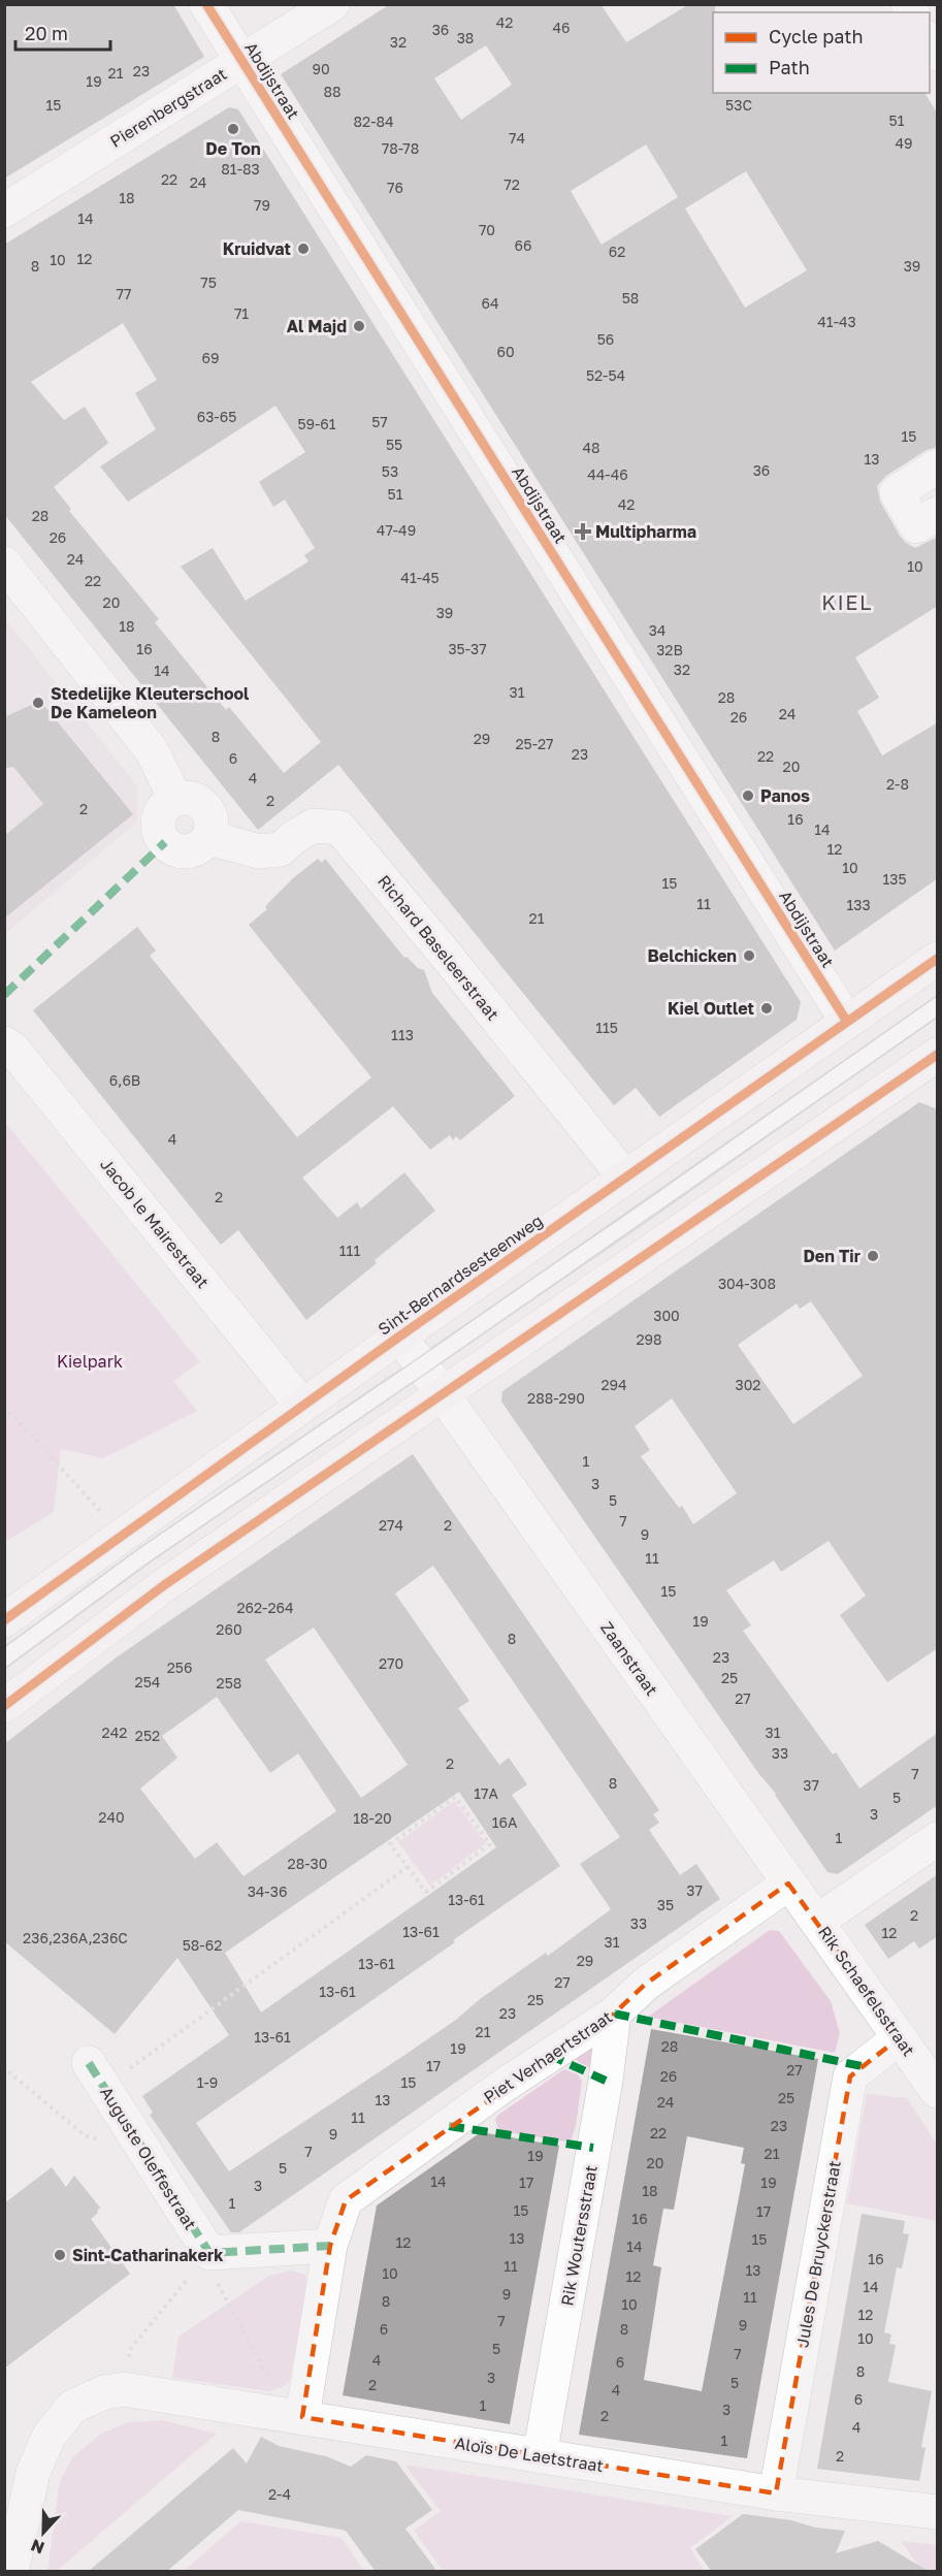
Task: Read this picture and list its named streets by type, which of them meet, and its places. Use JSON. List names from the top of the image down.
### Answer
{
  "streets": {
    "street": [
      "Abdijstraat",
      "Pierenbergstraat",
      "Richard Baseleerstraat",
      "Jacob le Mairestraat",
      "Sint-Bernardsesteenweg",
      "Zaanstraat",
      "Rik Schaefelsstraat",
      "Piet Verhaertstraat",
      "Auguste Oleffestraat",
      "Rik Woutersstraat",
      "Jules De Bruyckerstraat",
      "Aloïs De Laetstraat"
    ]
  },
  "crossings": [
    ["Abdijstraat", "Pierenbergstraat"],
    ["Abdijstraat", "Sint-Bernardsesteenweg"],
    ["Richard Baseleerstraat", "Sint-Bernardsesteenweg"],
    ["Jacob le Mairestraat", "Sint-Bernardsesteenweg"],
    ["Sint-Bernardsesteenweg", "Zaanstraat"],
    ["Zaanstraat", "Rik Schaefelsstraat"],
    ["Zaanstraat", "Piet Verhaertstraat"],
    ["Rik Schaefelsstraat", "Jules De Bruyckerstraat"],
    ["Piet Verhaertstraat", "Rik Woutersstraat"],
    ["Piet Verhaertstraat", "Aloïs De Laetstraat"],
    ["Rik Woutersstraat", "Aloïs De Laetstraat"],
    ["Jules De Bruyckerstraat", "Aloïs De Laetstraat"]
  ],
  "districts": ["KIEL"],
  "parks": ["Kielpark"],
  "places": {
    "other": [
      "De Ton",
      "Kruidvat",
      "Al Majd",
      "Stedelijke Kleuterschool De Kameleon",
      "Panos",
      "Belchicken",
      "Kiel Outlet",
      "Den Tir",
      "Sint-Catharinakerk"
    ],
    "health": ["Multipharma"]
  },
  "house_numbers": [
    "42",
    "46",
    "36",
    "38",
    "32",
    "90",
    "23",
    "21",
    "19",
    "88",
    "15",
    "53C",
    "51",
    "82-84",
    "74",
    "49",
    "78-78",
    "81-83",
    "22",
    "24",
    "72",
    "76",
    "18",
    "79",
    "14",
    "70",
    "66",
    "62",
    "12",
    "10",
    "8",
    "39",
    "75",
    "77",
    "58",
    "64",
    "71",
    "41-43",
    "56",
    "60",
    "69",
    "52-54",
    "63-65",
    "57",
    "59-61",
    "15",
    "55",
    "48",
    "13",
    "36",
    "53",
    "44-46",
    "51",
    "42",
    "28",
    "47-49",
    "26",
    "24",
    "10",
    "41-45",
    "22",
    "20",
    "39",
    "18",
    "34",
    "16",
    "35-37",
    "32B",
    "32",
    "14",
    "31",
    "28",
    "24",
    "26",
    "8",
    "29",
    "25-27",
    "23",
    "22",
    "6",
    "20",
    "4",
    "2-8",
    "2",
    "2",
    "16",
    "14",
    "12",
    "10",
    "135",
    "15",
    "11",
    "133",
    "21",
    "115",
    "113",
    "6,6B",
    "4",
    "2",
    "111",
    "304-308",
    "300",
    "298",
    "294",
    "302",
    "288-290",
    "1",
    "3",
    "5",
    "7",
    "274",
    "2",
    "9",
    "11",
    "15",
    "262-264",
    "19",
    "260",
    "8",
    "23",
    "270",
    "256",
    "25",
    "254",
    "258",
    "27",
    "242",
    "31",
    "252",
    "33",
    "2",
    "7",
    "8",
    "37",
    "17A",
    "5",
    "3",
    "240",
    "18-20",
    "16A",
    "1",
    "28-30",
    "37",
    "34-36",
    "13-61",
    "35",
    "2",
    "33",
    "13-61",
    "12",
    "236,236A,236C",
    "31",
    "58-62",
    "29",
    "13-61",
    "27",
    "13-61",
    "25",
    "23",
    "21",
    "13-61",
    "28",
    "19",
    "17",
    "27",
    "26",
    "1-9",
    "15",
    "25",
    "13",
    "24",
    "11",
    "23",
    "22",
    "9",
    "7",
    "21",
    "19",
    "20",
    "5",
    "14",
    "17",
    "19",
    "3",
    "18",
    "1",
    "15",
    "17",
    "16",
    "13",
    "15",
    "12",
    "14",
    "16",
    "11",
    "13",
    "10",
    "12",
    "14",
    "9",
    "11",
    "8",
    "10",
    "12",
    "7",
    "9",
    "6",
    "8",
    "10",
    "5",
    "7",
    "4",
    "6",
    "8",
    "3",
    "5",
    "2",
    "4",
    "6",
    "1",
    "3",
    "2",
    "4",
    "1",
    "2",
    "2-4"
  ],
  "legend": ["Cycle path", "Path"],
  "scale_bar": "20 m",
  "north": "bottom"
}
